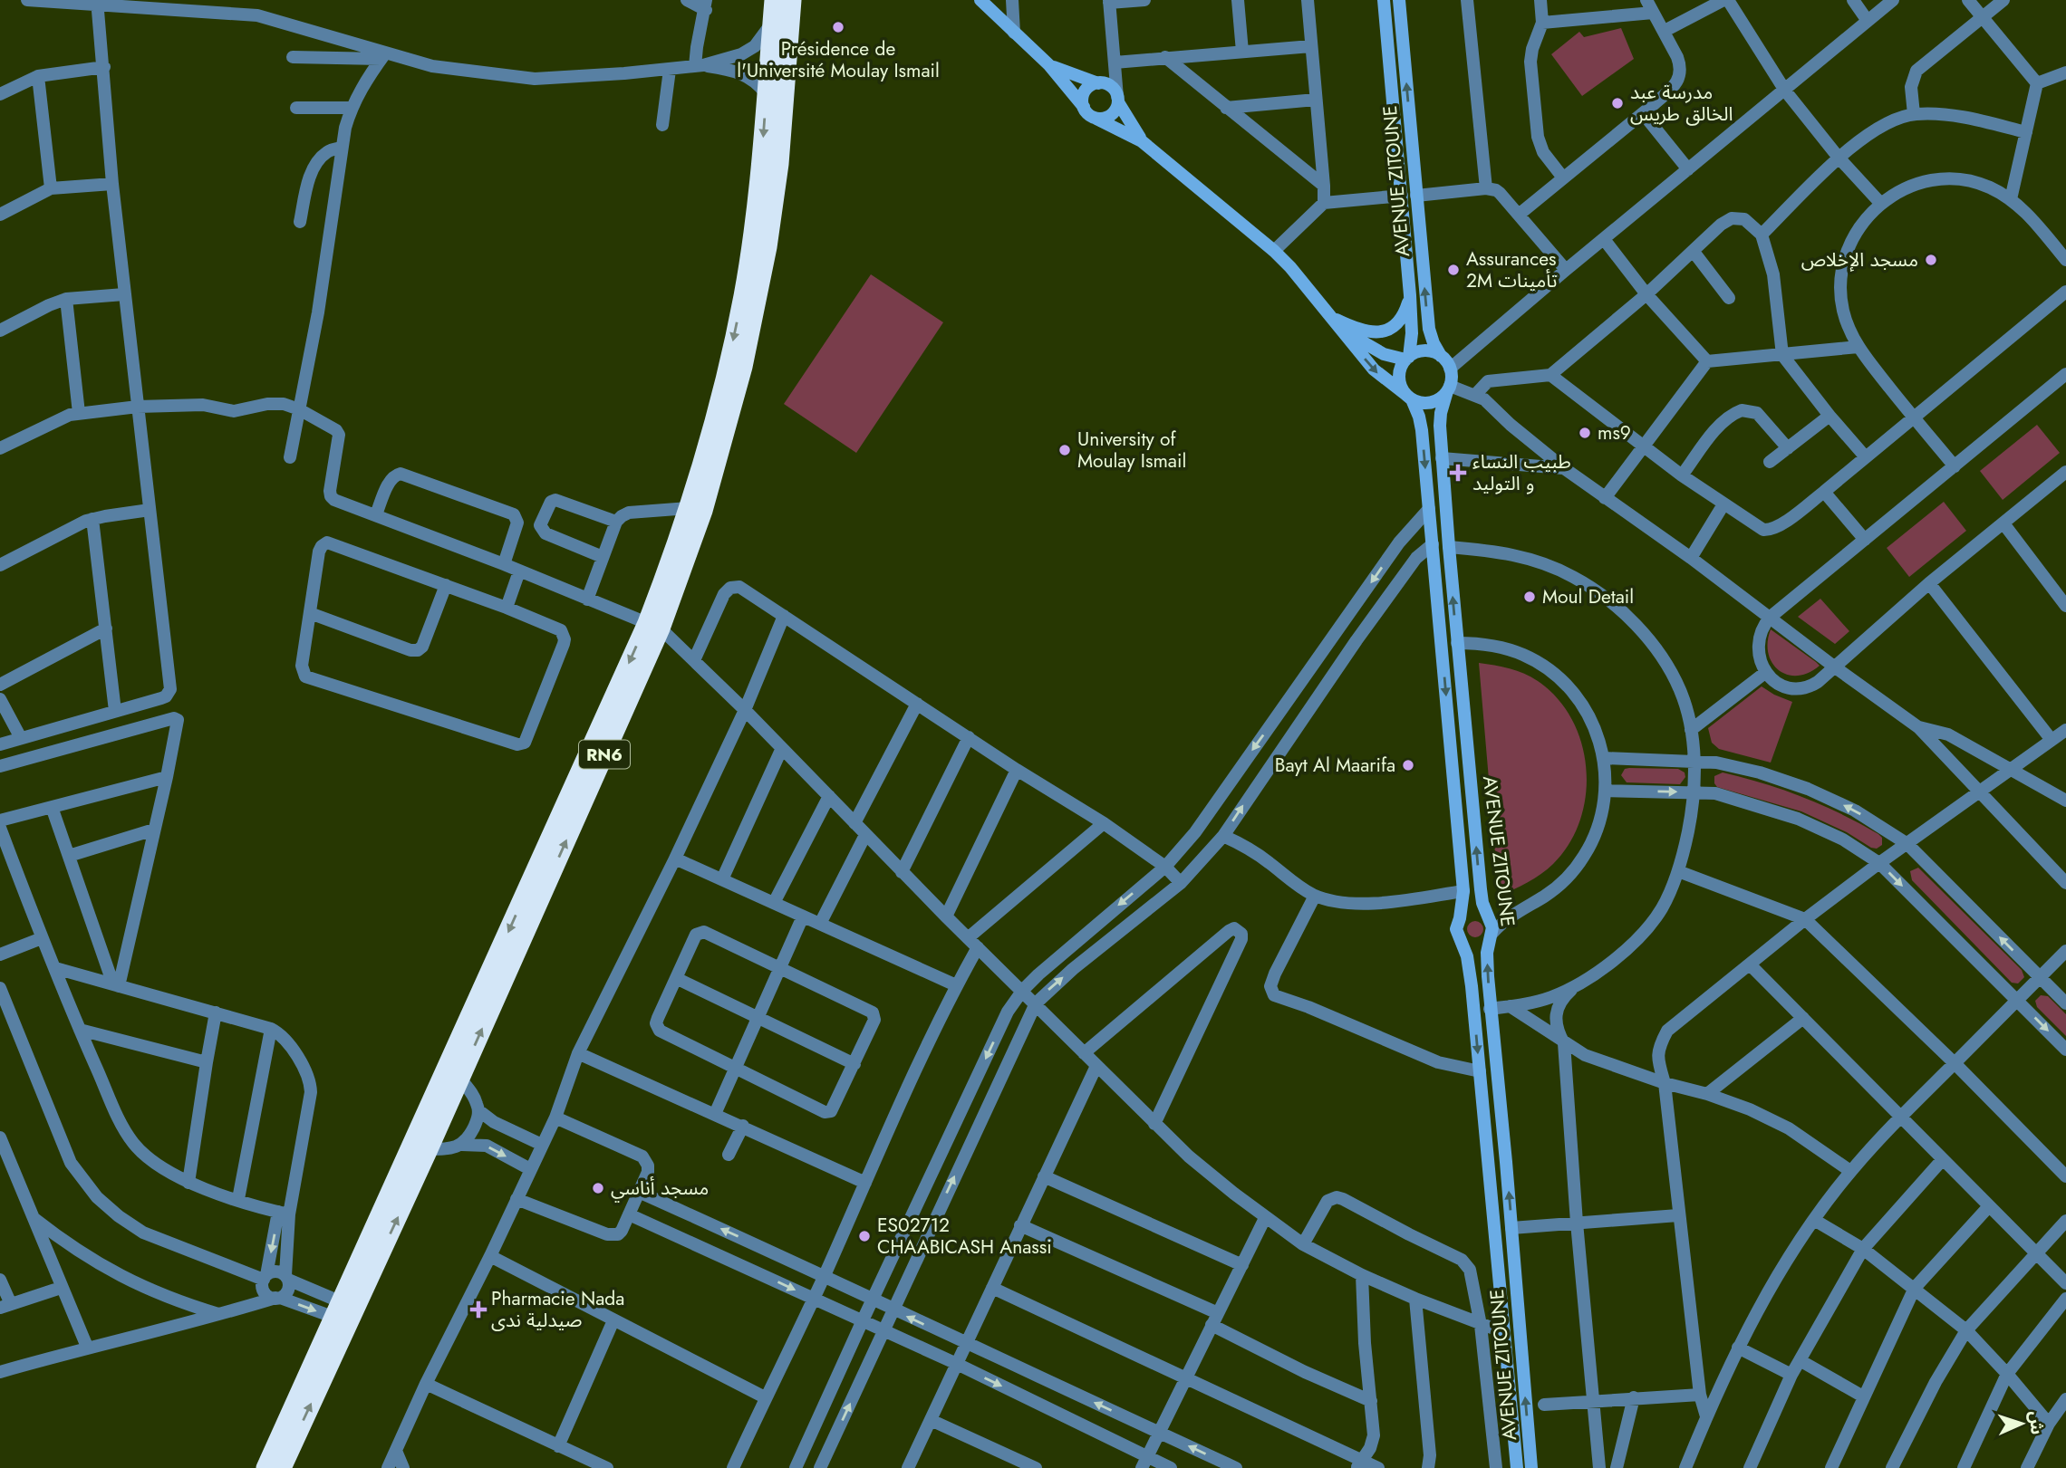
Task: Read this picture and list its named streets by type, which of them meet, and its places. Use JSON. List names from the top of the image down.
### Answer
{
  "streets": {
    "highway": ["RN6"],
    "main road": ["AVENUE ZITOUNE"]
  },
  "places": {
    "other": [
      "Présidence de l'Université Moulay Ismail",
      "مدرسة عبد الخالق طريس",
      "مسجد الإخلاص",
      "Assurances 2M تأمينات",
      "ms9",
      "University of Moulay Ismail",
      "Moul Detail",
      "Bayt Al Maarifa",
      "مسجد أناسي",
      "ES02712 CHAABICASH Anassi"
    ],
    "health": ["طبيب النساء و التوليد", "Pharmacie Nada صيدلية ندى"]
  },
  "north": "right"
}
